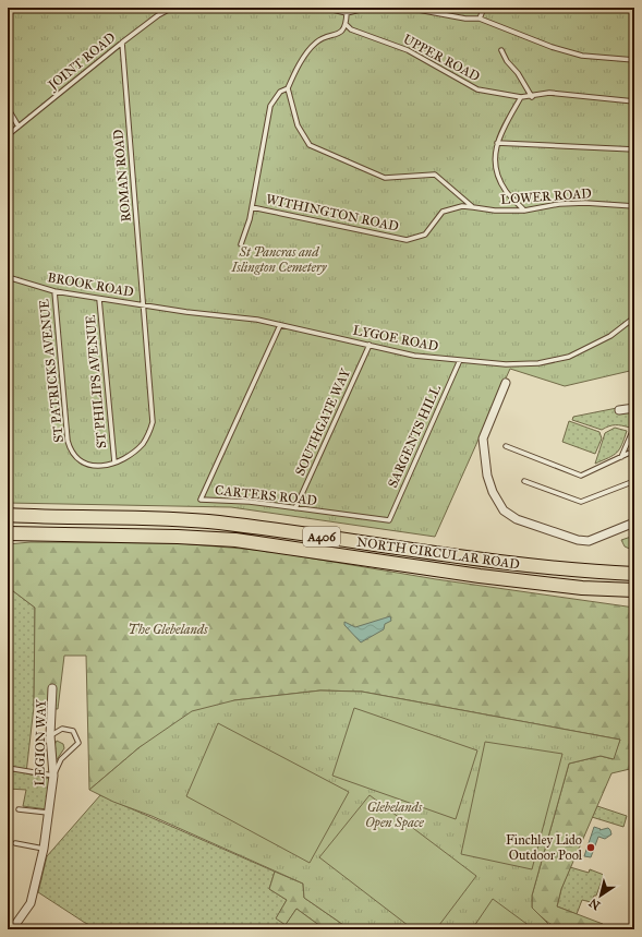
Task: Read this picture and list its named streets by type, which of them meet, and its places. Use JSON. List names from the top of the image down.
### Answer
{
  "streets": {
    "highway": ["A406", "NORTH CIRCULAR ROAD"],
    "street": ["LEGION WAY"],
    "lane": [
      "UPPER ROAD",
      "JOINT ROAD",
      "ROMAN ROAD",
      "LOWER ROAD",
      "WITHINGTON ROAD",
      "BROOK ROAD",
      "LYGOE ROAD",
      "ST PATRICKS AVENUE",
      "ST PHILIPS AVENUE",
      "SOUTHGATE WAY",
      "SARGENTS HILL",
      "CARTERS ROAD"
    ]
  },
  "crossings": [
    ["UPPER ROAD", "WITHINGTON ROAD"],
    ["JOINT ROAD", "ROMAN ROAD"],
    ["ROMAN ROAD", "BROOK ROAD"],
    ["ROMAN ROAD", "LYGOE ROAD"],
    ["ROMAN ROAD", "ST PATRICKS AVENUE"],
    ["ROMAN ROAD", "ST PHILIPS AVENUE"],
    ["LOWER ROAD", "WITHINGTON ROAD"],
    ["BROOK ROAD", "LYGOE ROAD"],
    ["BROOK ROAD", "ST PATRICKS AVENUE"],
    ["BROOK ROAD", "ST PHILIPS AVENUE"],
    ["LYGOE ROAD", "SOUTHGATE WAY"],
    ["LYGOE ROAD", "SARGENTS HILL"],
    ["LYGOE ROAD", "CARTERS ROAD"],
    ["ST PATRICKS AVENUE", "ST PHILIPS AVENUE"],
    ["SOUTHGATE WAY", "CARTERS ROAD"],
    ["SARGENTS HILL", "CARTERS ROAD"]
  ],
  "parks": ["St Pancras and Islington Cemetery", "The Glebelands", "Glebelands Open Space"],
  "places": ["Finchley Lido Outdoor Pool"],
  "north": "bottom left"
}
